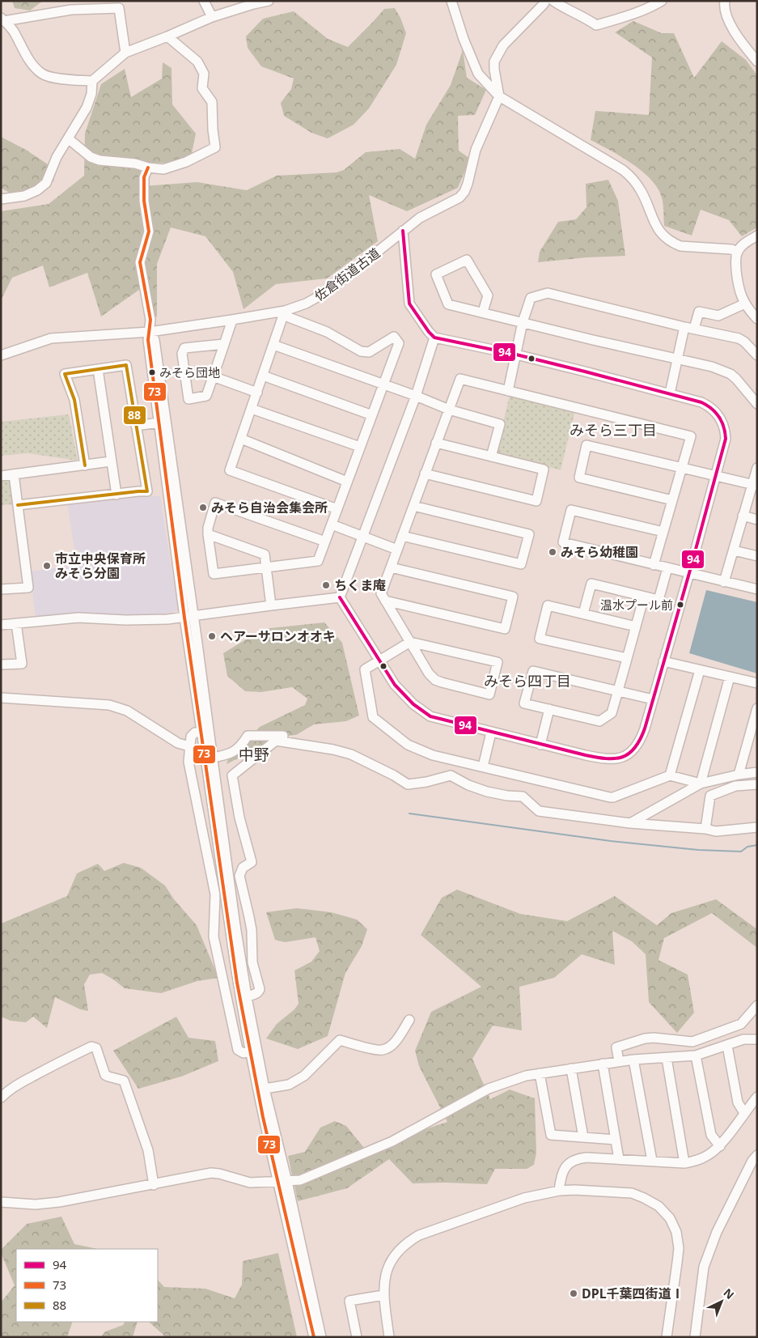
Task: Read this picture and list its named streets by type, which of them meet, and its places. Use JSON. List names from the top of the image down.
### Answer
{
  "streets": {
    "street": ["佐倉街道古道"]
  },
  "districts": ["みそら三丁目", "みそら四丁目", "中野"],
  "places": [
    "みそら団地",
    "みそら自治会集会所",
    "みそら幼稚園",
    "市立中央保育所 みそら分園",
    "ちくま庵",
    "温水プール前",
    "ヘアーサロンオオキ",
    "DPL千葉四街道Ⅰ"
  ],
  "lines": ["transit line 73", "transit line 94", "transit line 88"],
  "legend": ["94", "73", "88"],
  "north": "top right"
}
